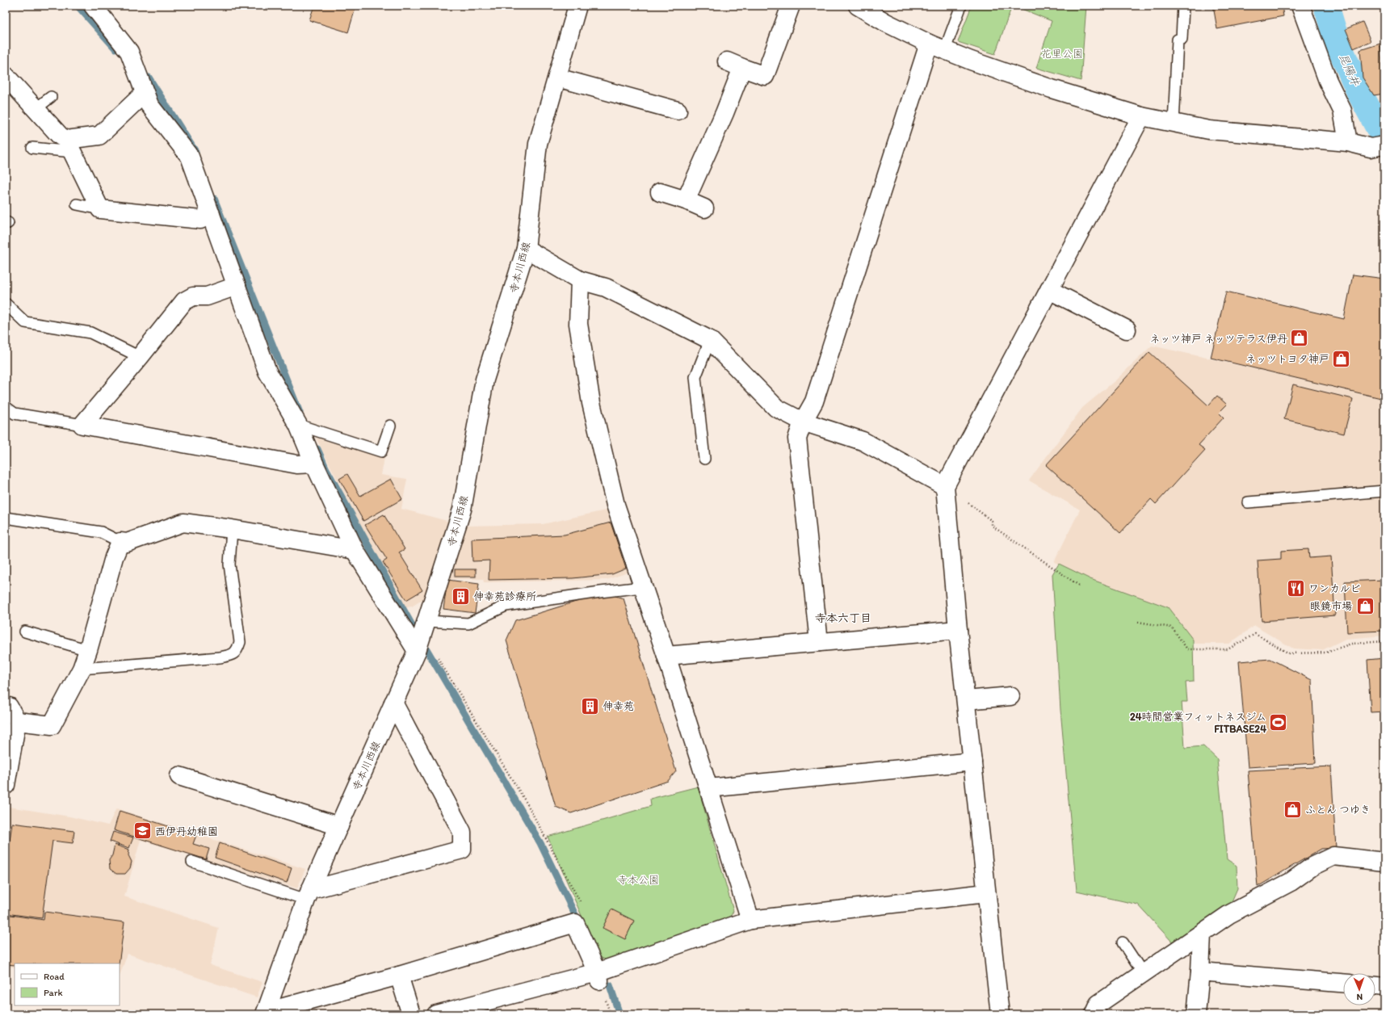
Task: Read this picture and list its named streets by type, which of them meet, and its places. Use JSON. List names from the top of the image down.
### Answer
{
  "streets": {
    "street": ["寺本川西線"]
  },
  "districts": ["寺本六丁目"],
  "water": ["昆陽井"],
  "parks": ["花里公園", "寺本公園"],
  "places": {
    "shop": [
      "ネッツ神戸 ネッツテラス伊丹",
      "ネッツトヨタ神戸",
      "眼鏡市場",
      "ふとん つゆき"
    ],
    "restaurant": ["ワンカルビ"],
    "building": ["伸幸苑診療所", "伸幸苑"],
    "sports": ["24時間営業フィットネスジム FITBASE24"],
    "school or university": ["西伊丹幼稚園"]
  },
  "legend": ["Road", "Park"],
  "north": "bottom"
}
